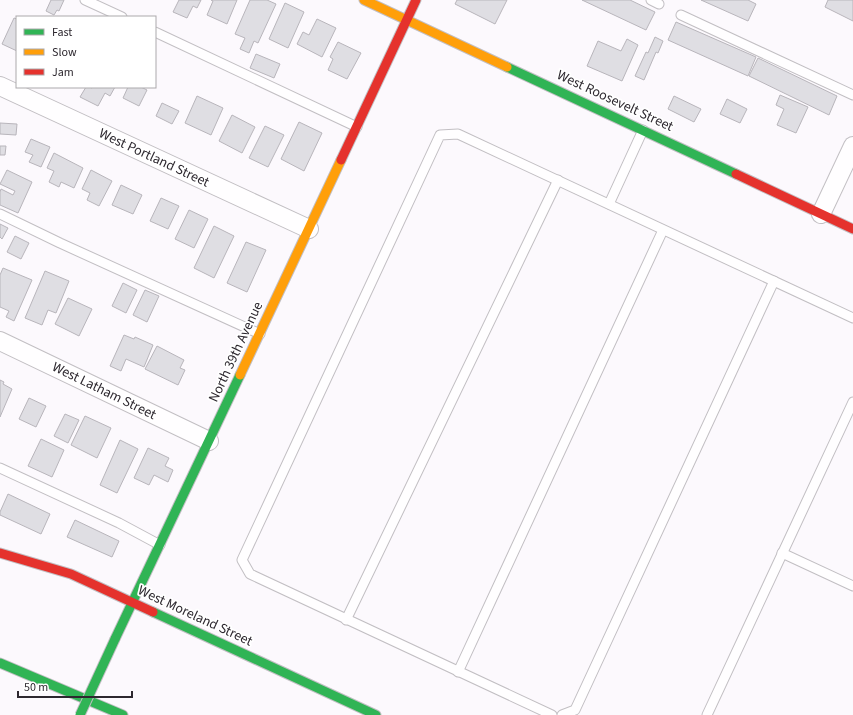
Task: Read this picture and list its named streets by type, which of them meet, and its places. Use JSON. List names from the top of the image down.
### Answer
{
  "streets": {
    "main road": ["West Roosevelt Street", "North 39th Avenue", "West Moreland Street"],
    "street": ["West Portland Street", "West Latham Street"]
  },
  "crossings": [
    ["West Roosevelt Street", "North 39th Avenue"],
    ["West Portland Street", "North 39th Avenue"],
    ["North 39th Avenue", "West Latham Street"],
    ["North 39th Avenue", "West Moreland Street"]
  ],
  "legend": ["Fast", "Slow", "Jam"],
  "scale_bar": "50 m"
}
